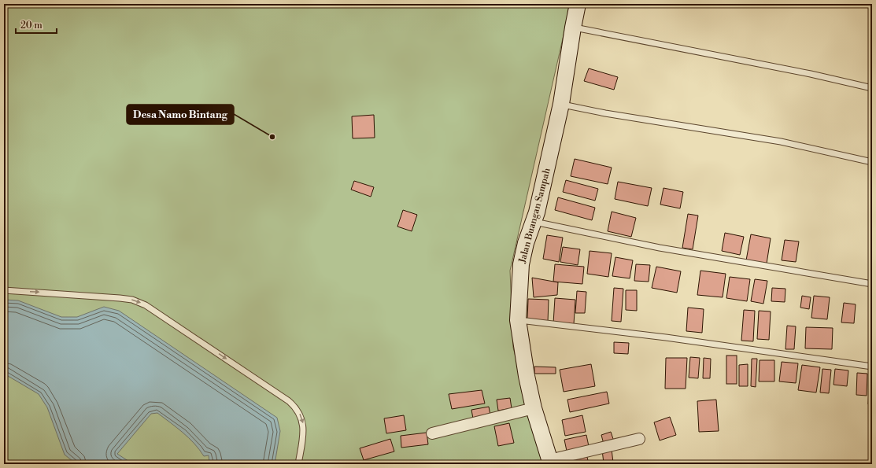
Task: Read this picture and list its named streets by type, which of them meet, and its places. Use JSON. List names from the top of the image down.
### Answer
{
  "streets": {
    "street": ["Jalan Buangan Sampah"]
  },
  "places": ["Desa Namo Bintang"],
  "scale_bar": "20 m"
}
